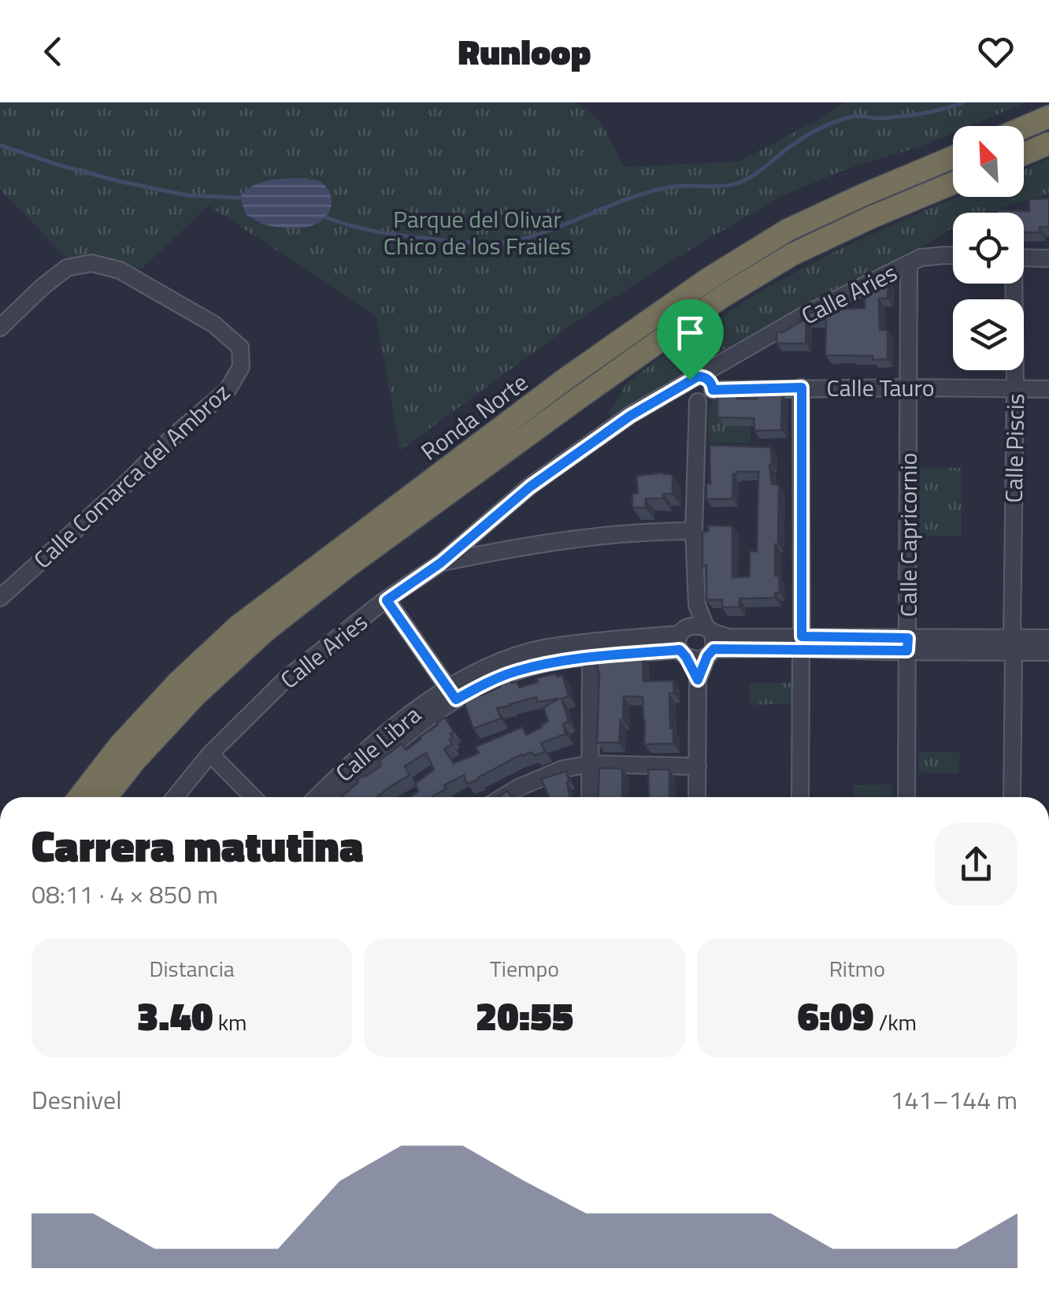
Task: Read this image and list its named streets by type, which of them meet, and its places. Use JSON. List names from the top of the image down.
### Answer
{
  "streets": {
    "highway": ["Ronda Norte"],
    "street": [
      "Calle Aries",
      "Calle Tauro",
      "Calle Piscis",
      "Calle Comarca del Ambroz",
      "Calle Capricornio",
      "Calle Libra"
    ]
  },
  "crossings": [
    ["Calle Aries", "Calle Tauro"],
    ["Calle Aries", "Calle Capricornio"],
    ["Calle Tauro", "Calle Piscis"],
    ["Calle Tauro", "Calle Capricornio"]
  ],
  "parks": ["Parque del Olivar Chico de los Frailes"],
  "north": "top left",
  "page": {
    "header": "Runloop",
    "heading": ["Carrera matutina", "08:11 · 4 × 850 m"],
    "stats": [
      ["Distancia", "3.40 km"],
      ["Tiempo", "20:55"],
      ["Ritmo", "6:09 /km"]
    ],
    "chart": ["Desnivel", "141–144 m"]
  }
}
